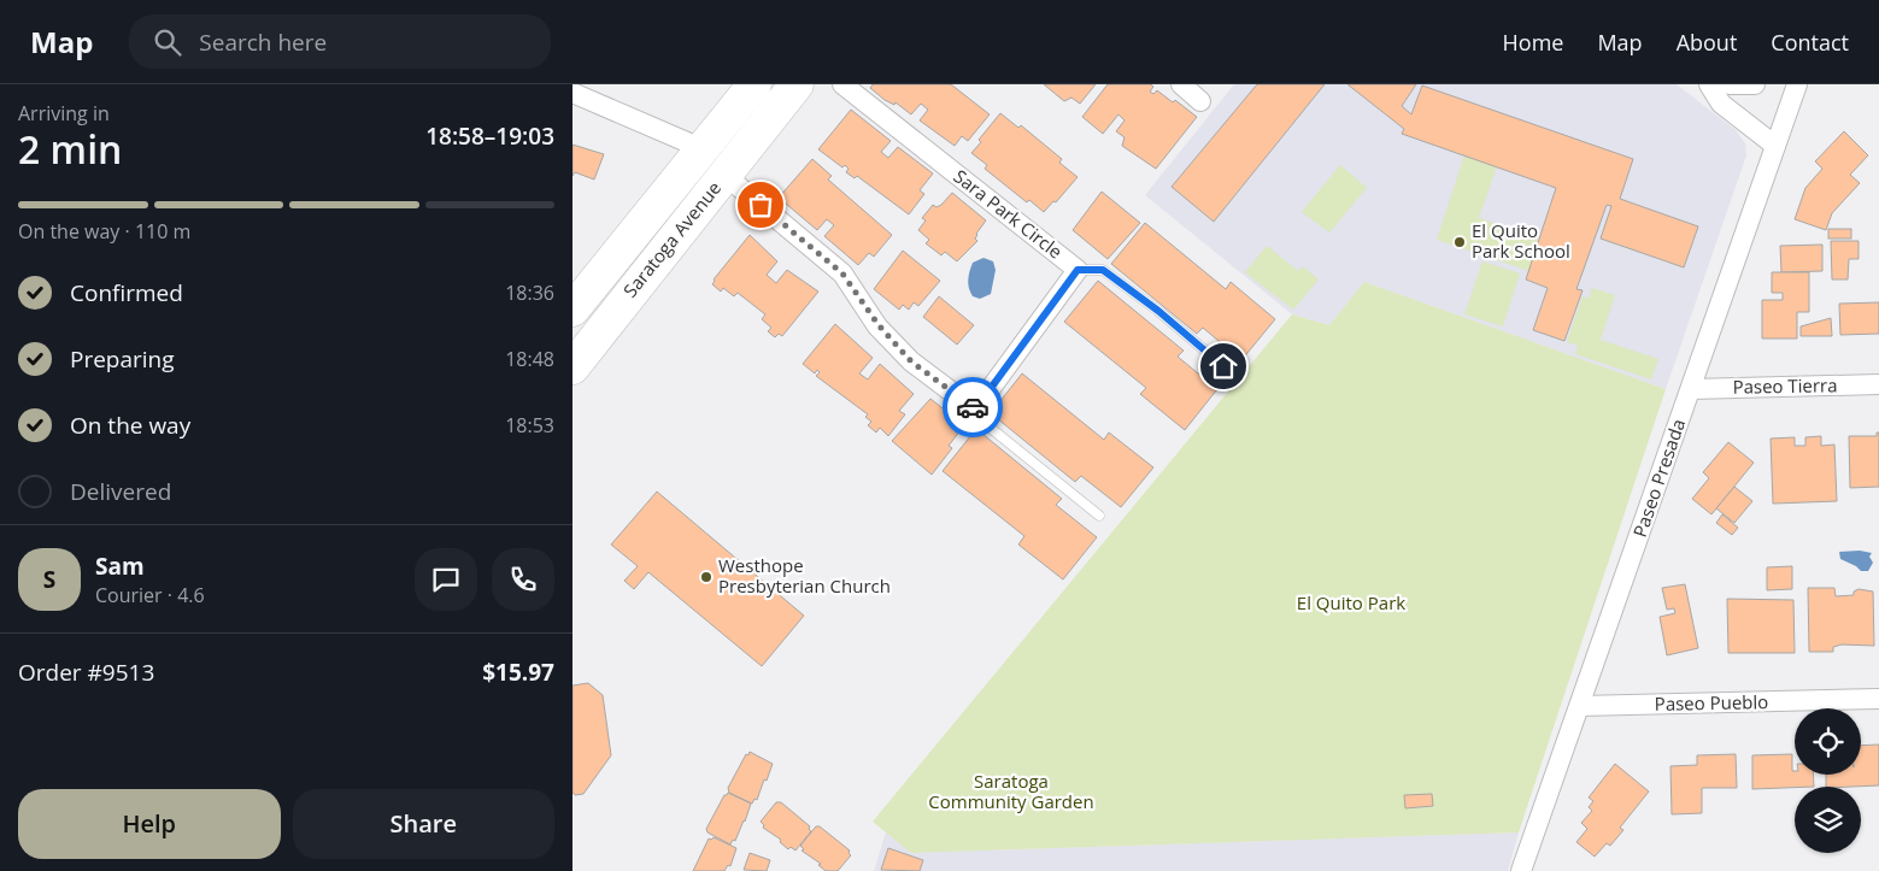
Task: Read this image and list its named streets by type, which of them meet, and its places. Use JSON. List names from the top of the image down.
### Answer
{
  "streets": {
    "highway": ["Saratoga Avenue"],
    "street": [
      "Sara Park Circle",
      "Paseo Tierra",
      "Paseo Presada",
      "Paseo Pueblo"
    ]
  },
  "crossings": [
    ["Paseo Tierra", "Paseo Presada"],
    ["Paseo Presada", "Paseo Pueblo"]
  ],
  "parks": ["El Quito Park", "Saratoga Community Garden"],
  "places": ["El Quito Park School", "Westhope Presbyterian Church"],
  "page": {
    "header": "Map",
    "search": "Search here",
    "nav": [
      "Home",
      "Map",
      "About",
      "Contact"
    ],
    "heading": ["2 min", "Arriving in", "18:58–19:03"],
    "panel": [
      "Sam",
      "Courier · 4.6",
      "Order #9513",
      "$15.97"
    ],
    "bar": "On the way · 110 m",
    "list": [
      ["Confirmed", "18:36"],
      ["Preparing", "18:48"],
      ["On the way", "18:53"],
      "Delivered"
    ],
    "round": "S",
    "buttons": ["Help", "Share"]
  }
}
